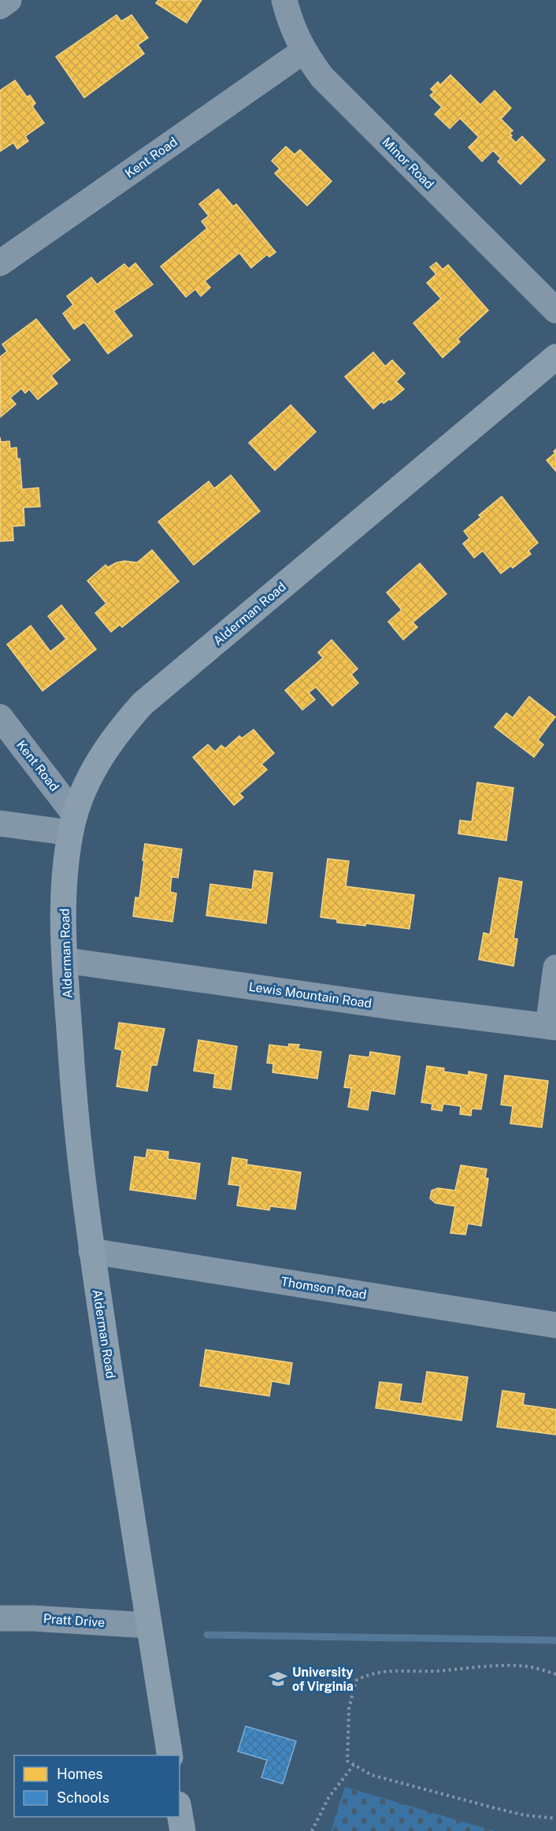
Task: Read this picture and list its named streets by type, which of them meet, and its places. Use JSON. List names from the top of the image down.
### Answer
{
  "streets": {
    "main road": ["Alderman Road"],
    "street": [
      "Kent Road",
      "Minor Road",
      "Lewis Mountain Road",
      "Thomson Road",
      "Pratt Drive"
    ]
  },
  "crossings": [
    ["Kent Road", "Minor Road"],
    ["Kent Road", "Alderman Road"],
    ["Alderman Road", "Lewis Mountain Road"],
    ["Alderman Road", "Thomson Road"],
    ["Alderman Road", "Pratt Drive"]
  ],
  "places": {
    "school or university": ["University of Virginia"]
  },
  "legend": ["Homes", "Schools"]
}
